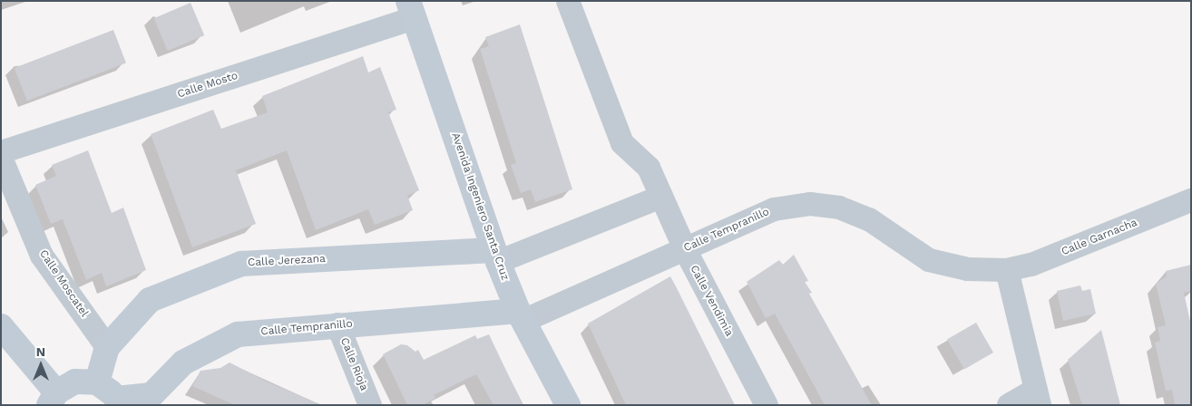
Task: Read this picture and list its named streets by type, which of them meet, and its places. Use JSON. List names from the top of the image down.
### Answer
{
  "streets": {
    "street": [
      "Calle Mosto",
      "Avenida Ingeniero Santa Cruz",
      "Calle Tempranillo",
      "Calle Garnacha",
      "Calle Jerezana",
      "Calle Moscatel",
      "Calle Vendimia",
      "Calle Rioja"
    ]
  },
  "crossings": [
    ["Calle Mosto", "Avenida Ingeniero Santa Cruz"],
    ["Avenida Ingeniero Santa Cruz", "Calle Tempranillo"],
    ["Avenida Ingeniero Santa Cruz", "Calle Jerezana"],
    ["Calle Tempranillo", "Calle Garnacha"],
    ["Calle Tempranillo", "Calle Vendimia"],
    ["Calle Tempranillo", "Calle Rioja"],
    ["Calle Jerezana", "Calle Moscatel"],
    ["Calle Jerezana", "Calle Vendimia"]
  ],
  "north": "top"
}
